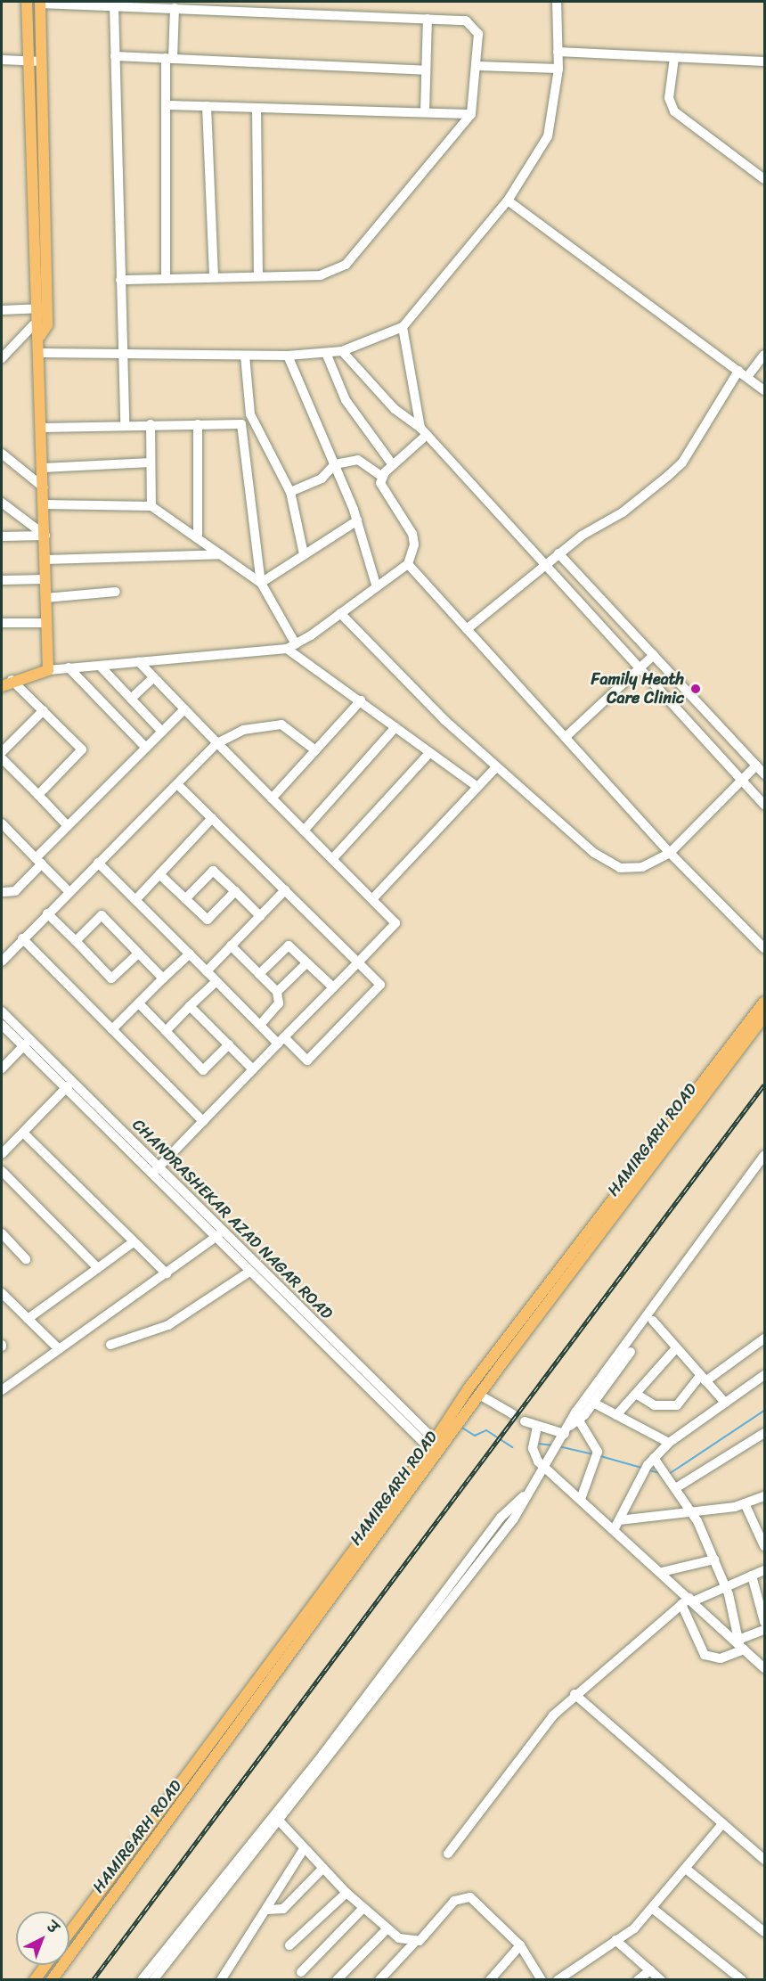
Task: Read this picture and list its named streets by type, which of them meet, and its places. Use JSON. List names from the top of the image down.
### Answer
{
  "streets": {
    "main road": ["HAMIRGARH ROAD"],
    "street": ["CHANDRASHEKAR AZAD NAGAR ROAD"]
  },
  "crossings": [
    ["HAMIRGARH ROAD", "CHANDRASHEKAR AZAD NAGAR ROAD"]
  ],
  "places": ["Family Heath Care Clinic"],
  "north": "top right"
}
